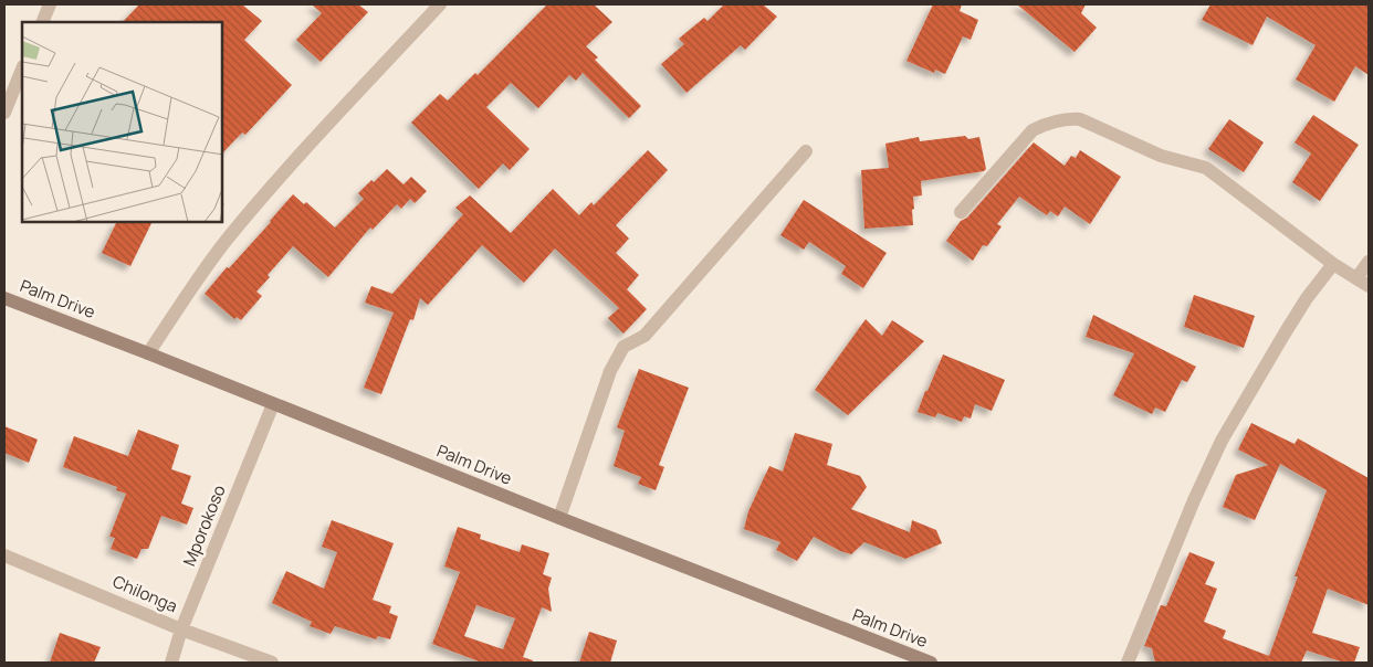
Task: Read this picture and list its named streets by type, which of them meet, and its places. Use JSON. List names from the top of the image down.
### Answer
{
  "streets": {
    "street": ["Palm Drive", "Mporokoso", "Chilonga"]
  },
  "crossings": [
    ["Palm Drive", "Mporokoso"],
    ["Mporokoso", "Chilonga"]
  ]
}
